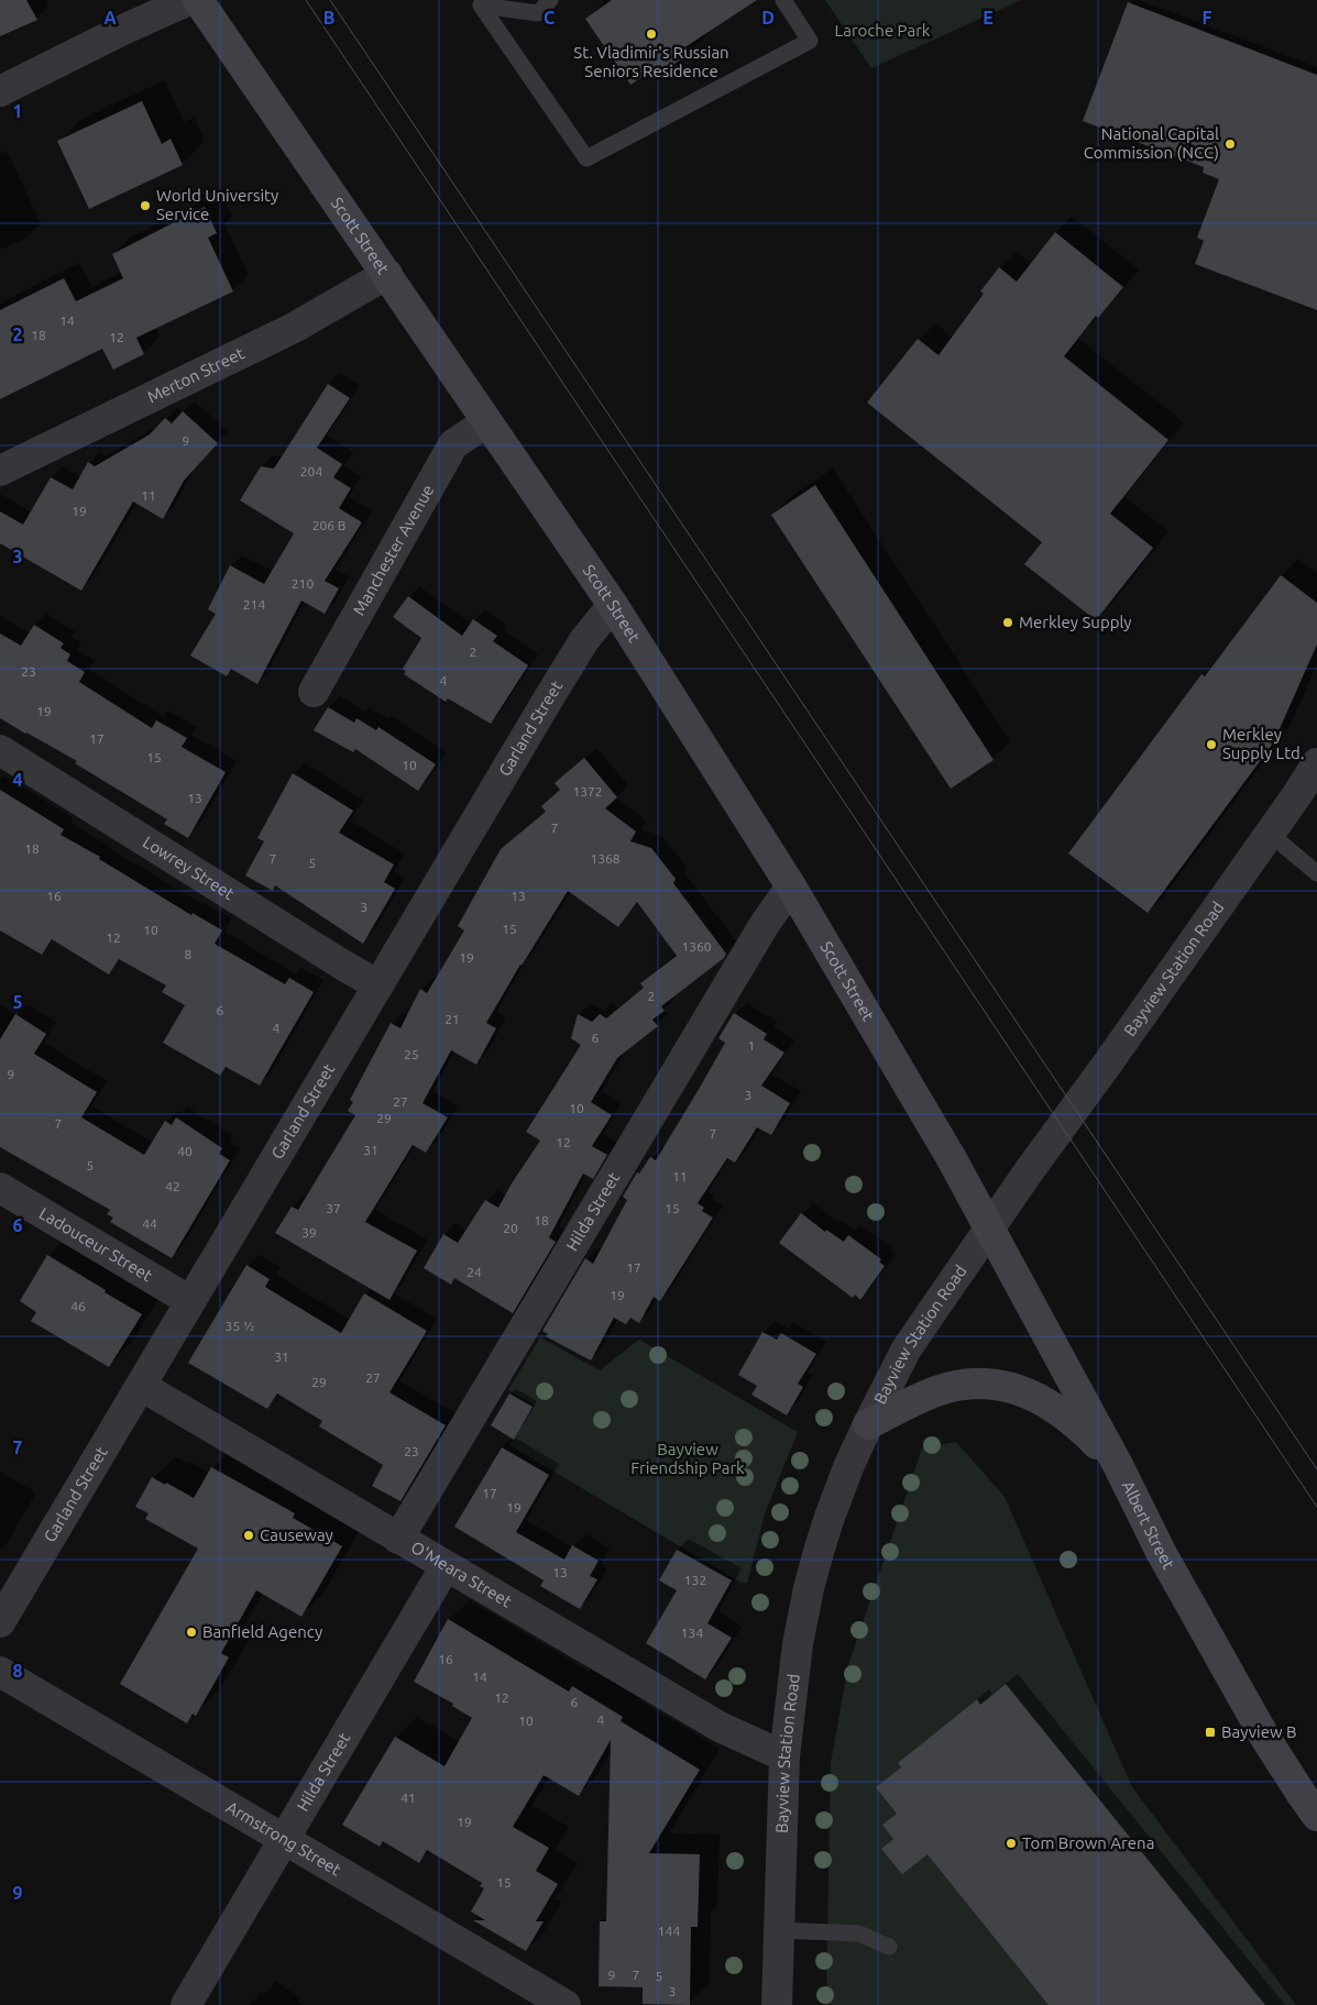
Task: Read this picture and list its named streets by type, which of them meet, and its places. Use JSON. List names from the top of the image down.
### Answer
{
  "streets": {
    "main road": ["Scott Street", "Albert Street"],
    "street": [
      "Merton Street",
      "Manchester Avenue",
      "Garland Street",
      "Lowrey Street",
      "Bayview Station Road",
      "Hilda Street",
      "Ladouceur Street",
      "O'Meara Street",
      "Armstrong Street"
    ]
  },
  "crossings": [
    ["Scott Street", "Merton Street"],
    ["Scott Street", "Manchester Avenue"],
    ["Scott Street", "Garland Street"],
    ["Scott Street", "Bayview Station Road"],
    ["Scott Street", "Hilda Street"],
    ["Scott Street", "Albert Street"],
    ["Garland Street", "Lowrey Street"],
    ["Garland Street", "Ladouceur Street"],
    ["Garland Street", "O'Meara Street"],
    ["Bayview Station Road", "Albert Street"],
    ["Bayview Station Road", "O'Meara Street"],
    ["Hilda Street", "O'Meara Street"],
    ["Hilda Street", "Armstrong Street"]
  ],
  "parks": ["Laroche Park", "Bayview Friendship Park"],
  "places": {
    "other": [
      "St. Vladimir's Russian Seniors Residence",
      "National Capital Commission (NCC)",
      "World University Service",
      "Merkley Supply",
      "Merkley Supply Ltd.",
      "Causeway",
      "Banfield Agency",
      "Tom Brown Arena"
    ],
    "transit": ["Bayview B"]
  },
  "house_numbers": [
    "14",
    "18",
    "12",
    "9",
    "204",
    "11",
    "19",
    "206 B",
    "210",
    "214",
    "2",
    "23",
    "4",
    "19",
    "17",
    "15",
    "10",
    "1372",
    "13",
    "7",
    "18",
    "7",
    "1368",
    "5",
    "16",
    "13",
    "3",
    "15",
    "10",
    "12",
    "1360",
    "8",
    "19",
    "2",
    "6",
    "21",
    "4",
    "6",
    "1",
    "25",
    "9",
    "3",
    "27",
    "10",
    "29",
    "7",
    "7",
    "12",
    "31",
    "40",
    "5",
    "11",
    "42",
    "37",
    "15",
    "18",
    "44",
    "20",
    "39",
    "17",
    "24",
    "19",
    "46",
    "35 ½",
    "31",
    "27",
    "29",
    "23",
    "17",
    "19",
    "13",
    "132",
    "134",
    "16",
    "14",
    "12",
    "6",
    "4",
    "10",
    "41",
    "19",
    "15",
    "144",
    "9",
    "7",
    "5",
    "3"
  ],
  "grid": {
    "columns": [
      "A",
      "B",
      "C",
      "D",
      "E",
      "F"
    ],
    "rows": [
      "1",
      "2",
      "3",
      "4",
      "5",
      "6",
      "7",
      "8",
      "9"
    ]
  }
}
